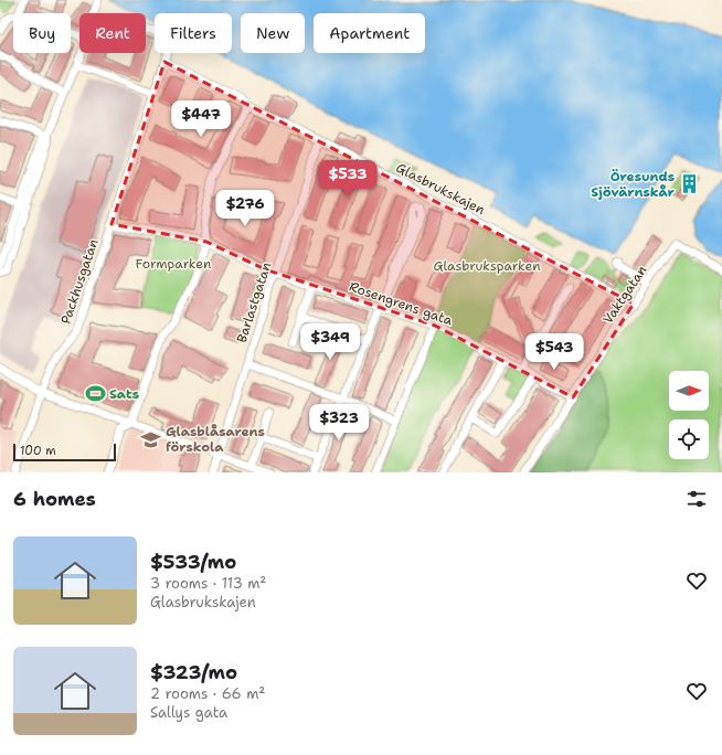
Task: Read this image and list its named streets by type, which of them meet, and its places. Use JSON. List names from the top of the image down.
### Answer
{
  "streets": {
    "street": [
      "Glasbrukskajen",
      "Packhusgatan",
      "Vaktgatan",
      "Barlastgatan",
      "Rosengrens gata"
    ]
  },
  "crossings": [
    ["Glasbrukskajen", "Packhusgatan"],
    ["Glasbrukskajen", "Vaktgatan"],
    ["Glasbrukskajen", "Barlastgatan"],
    ["Packhusgatan", "Rosengrens gata"],
    ["Vaktgatan", "Rosengrens gata"],
    ["Barlastgatan", "Rosengrens gata"]
  ],
  "parks": ["Formparken", "Glasbruksparken"],
  "places": {
    "building": ["Öresunds Sjövärnskår"],
    "sports": ["Sats"],
    "school or university": ["Glasblåsarens förskola"]
  },
  "scale_bar": "100 m",
  "north": "right",
  "page": {
    "chip": [
      "Buy",
      "Rent",
      "Filters",
      "New",
      "Apartment"
    ],
    "price": [
      "$447",
      "$533",
      "$276",
      "$349",
      "$543",
      "$323"
    ],
    "scale": "100 m",
    "heading": "6 homes",
    "list": [
      {
        "name": "$533/mo",
        "note": "3 rooms · 113 m² · Glasbrukskajen"
      },
      {
        "name": "$323/mo",
        "note": "2 rooms · 66 m² · Sallys gata"
      }
    ]
  }
}
